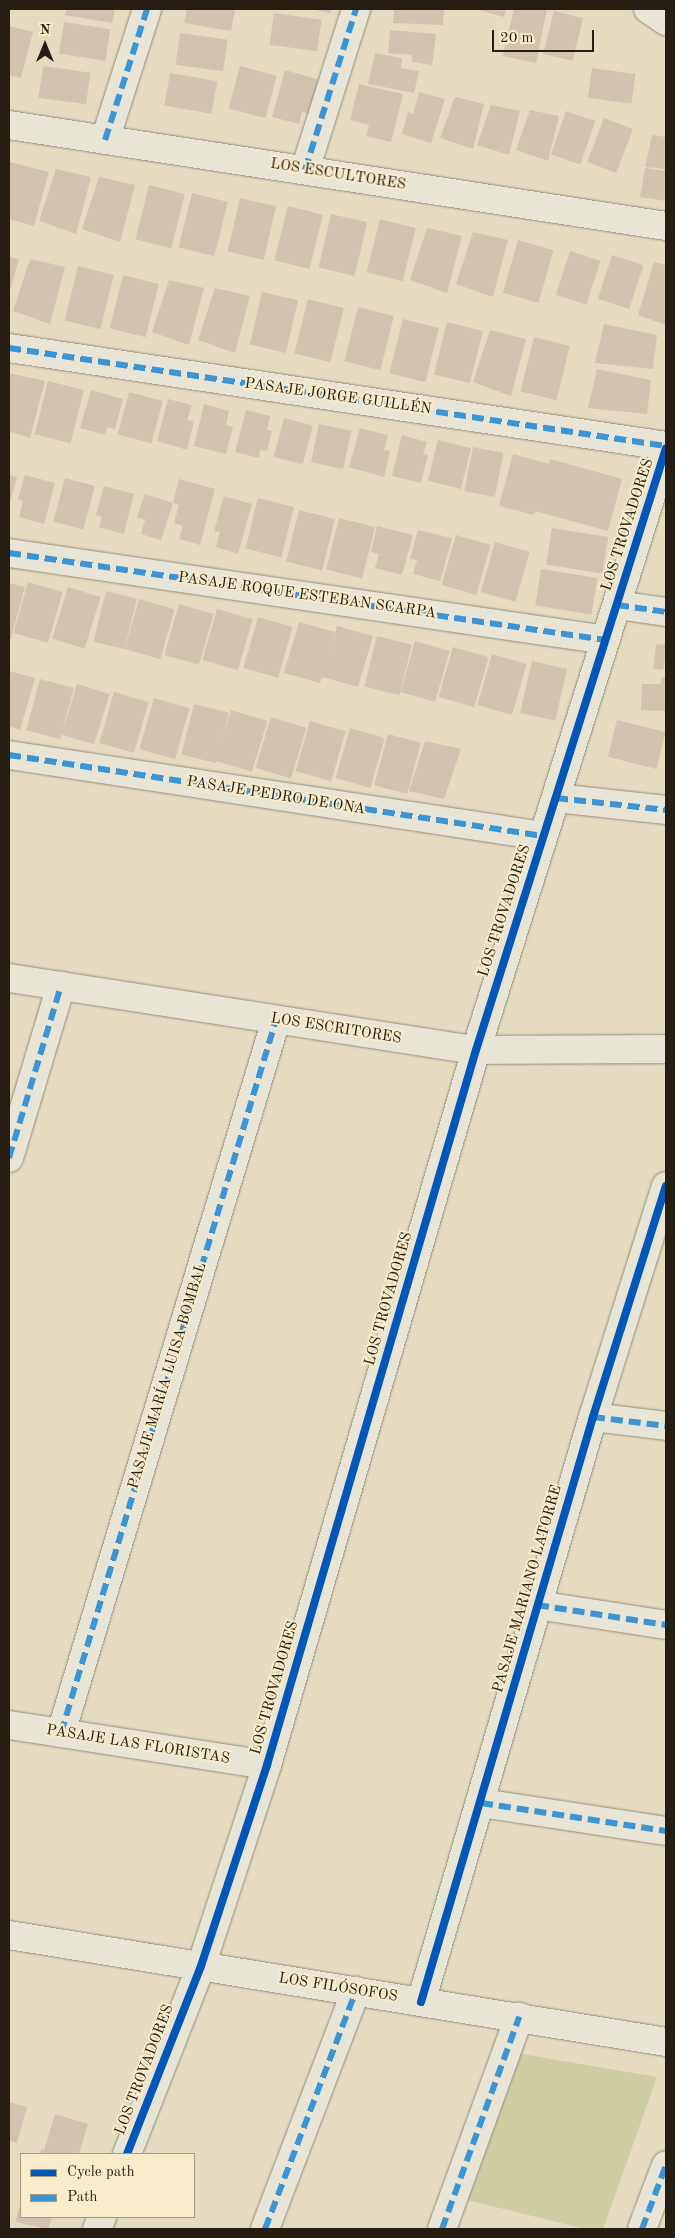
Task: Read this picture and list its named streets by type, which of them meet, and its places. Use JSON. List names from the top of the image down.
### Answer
{
  "streets": {
    "street": [
      "LOS ESCULTORES",
      "PASAJE JORGE GUILLÉN",
      "LOS TROVADORES",
      "PASAJE ROQUE ESTEBAN SCARPA",
      "PASAJE PEDRO DE ONA",
      "LOS ESCRITORES",
      "PASAJE MARÍA LUISA BOMBAL",
      "PASAJE MARIANO LATORRE",
      "PASAJE LAS FLORISTAS",
      "LOS FILÓSOFOS"
    ]
  },
  "crossings": [
    ["PASAJE JORGE GUILLÉN", "LOS TROVADORES"],
    ["LOS TROVADORES", "PASAJE ROQUE ESTEBAN SCARPA"],
    ["LOS TROVADORES", "PASAJE PEDRO DE ONA"],
    ["LOS TROVADORES", "LOS ESCRITORES"],
    ["LOS TROVADORES", "PASAJE LAS FLORISTAS"],
    ["LOS TROVADORES", "LOS FILÓSOFOS"],
    ["LOS ESCRITORES", "PASAJE MARÍA LUISA BOMBAL"],
    ["PASAJE MARÍA LUISA BOMBAL", "PASAJE LAS FLORISTAS"],
    ["PASAJE MARIANO LATORRE", "LOS FILÓSOFOS"]
  ],
  "legend": ["Cycle path", "Path"],
  "scale_bar": "20 m",
  "north": "top"
}
